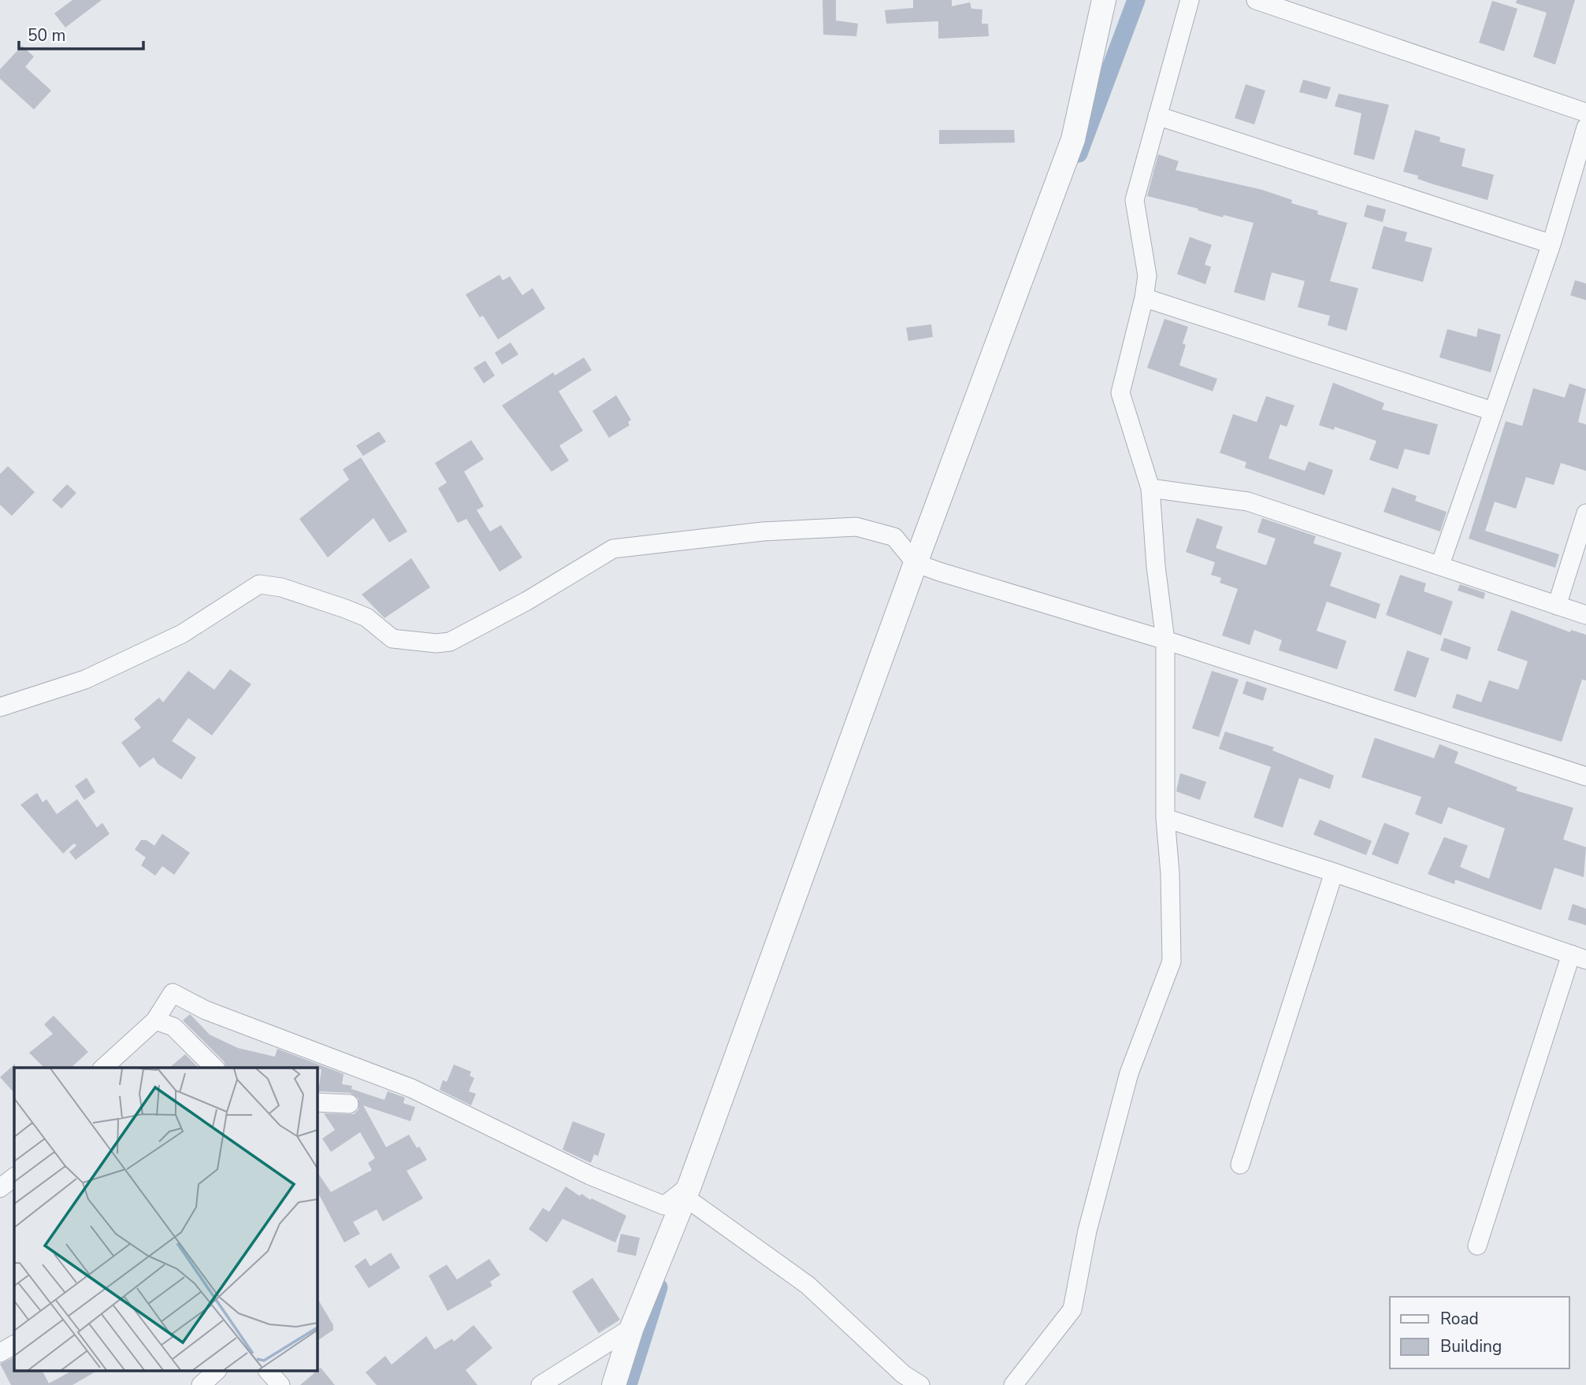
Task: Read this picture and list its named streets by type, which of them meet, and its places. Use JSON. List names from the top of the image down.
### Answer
{
  "legend": ["Road", "Building"],
  "scale_bar": "50 m"
}
